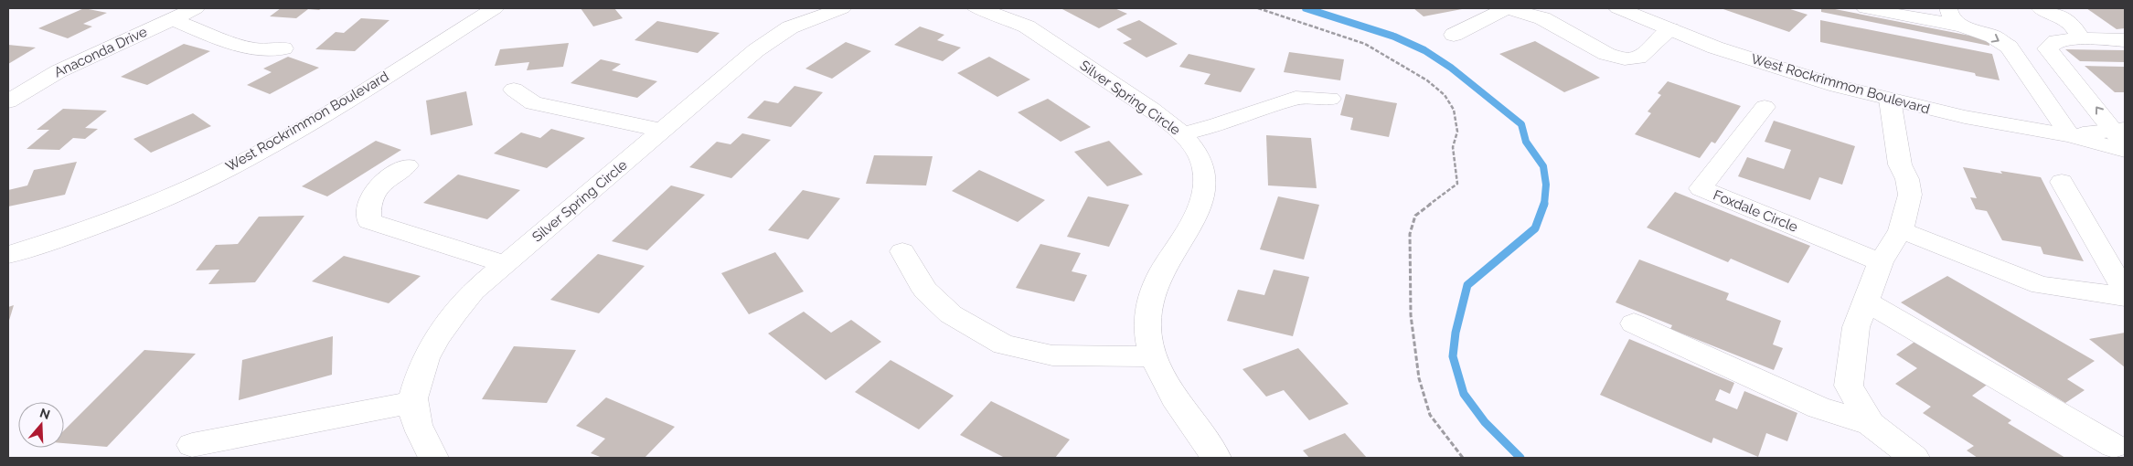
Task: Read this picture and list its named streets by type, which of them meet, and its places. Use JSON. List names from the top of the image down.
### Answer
{
  "streets": {
    "street": [
      "Anaconda Drive",
      "West Rockrimmon Boulevard",
      "Silver Spring Circle",
      "Foxdale Circle"
    ]
  },
  "north": "top"
}
